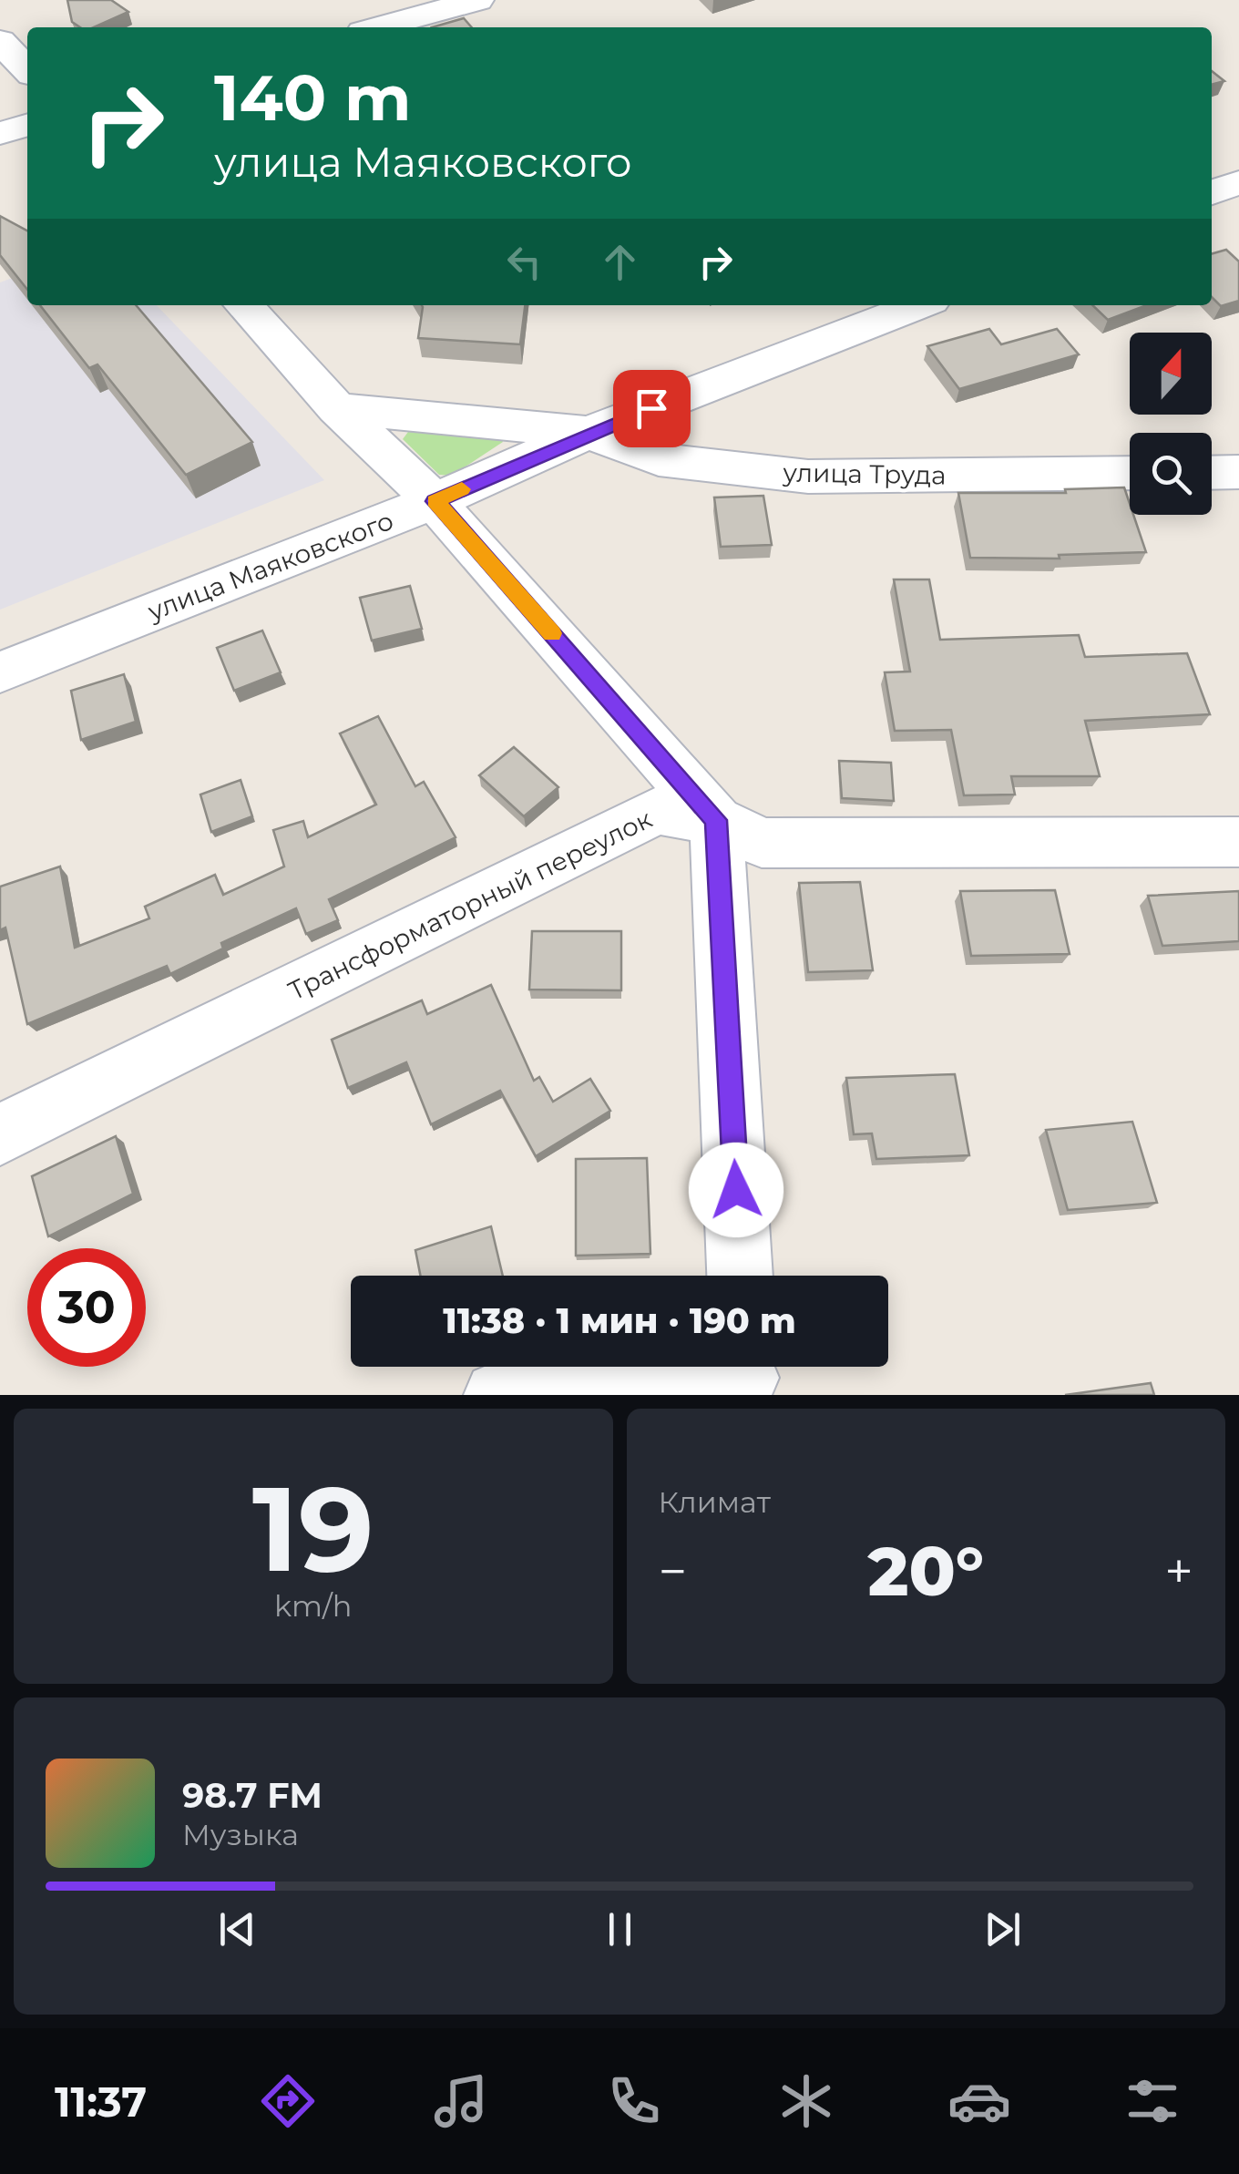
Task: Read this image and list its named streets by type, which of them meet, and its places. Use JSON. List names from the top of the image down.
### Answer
{
  "streets": {
    "street": ["улица Труда", "улица Маяковского", "Трансформаторный переулок"]
  },
  "crossings": [
    ["улица Труда", "улица Маяковского"]
  ],
  "north": "top",
  "page": {
    "turn": ["140 m", "улица Маяковского"],
    "limit": "30",
    "trip": "11:38 · 1 мин · 190 m",
    "tile": [
      ["19", "km/h"],
      "Климат"
    ],
    "heat": ["−", "20°", "+"],
    "song": ["98.7 FM", "Музыка"],
    "tabs": "11:37"
  }
}
